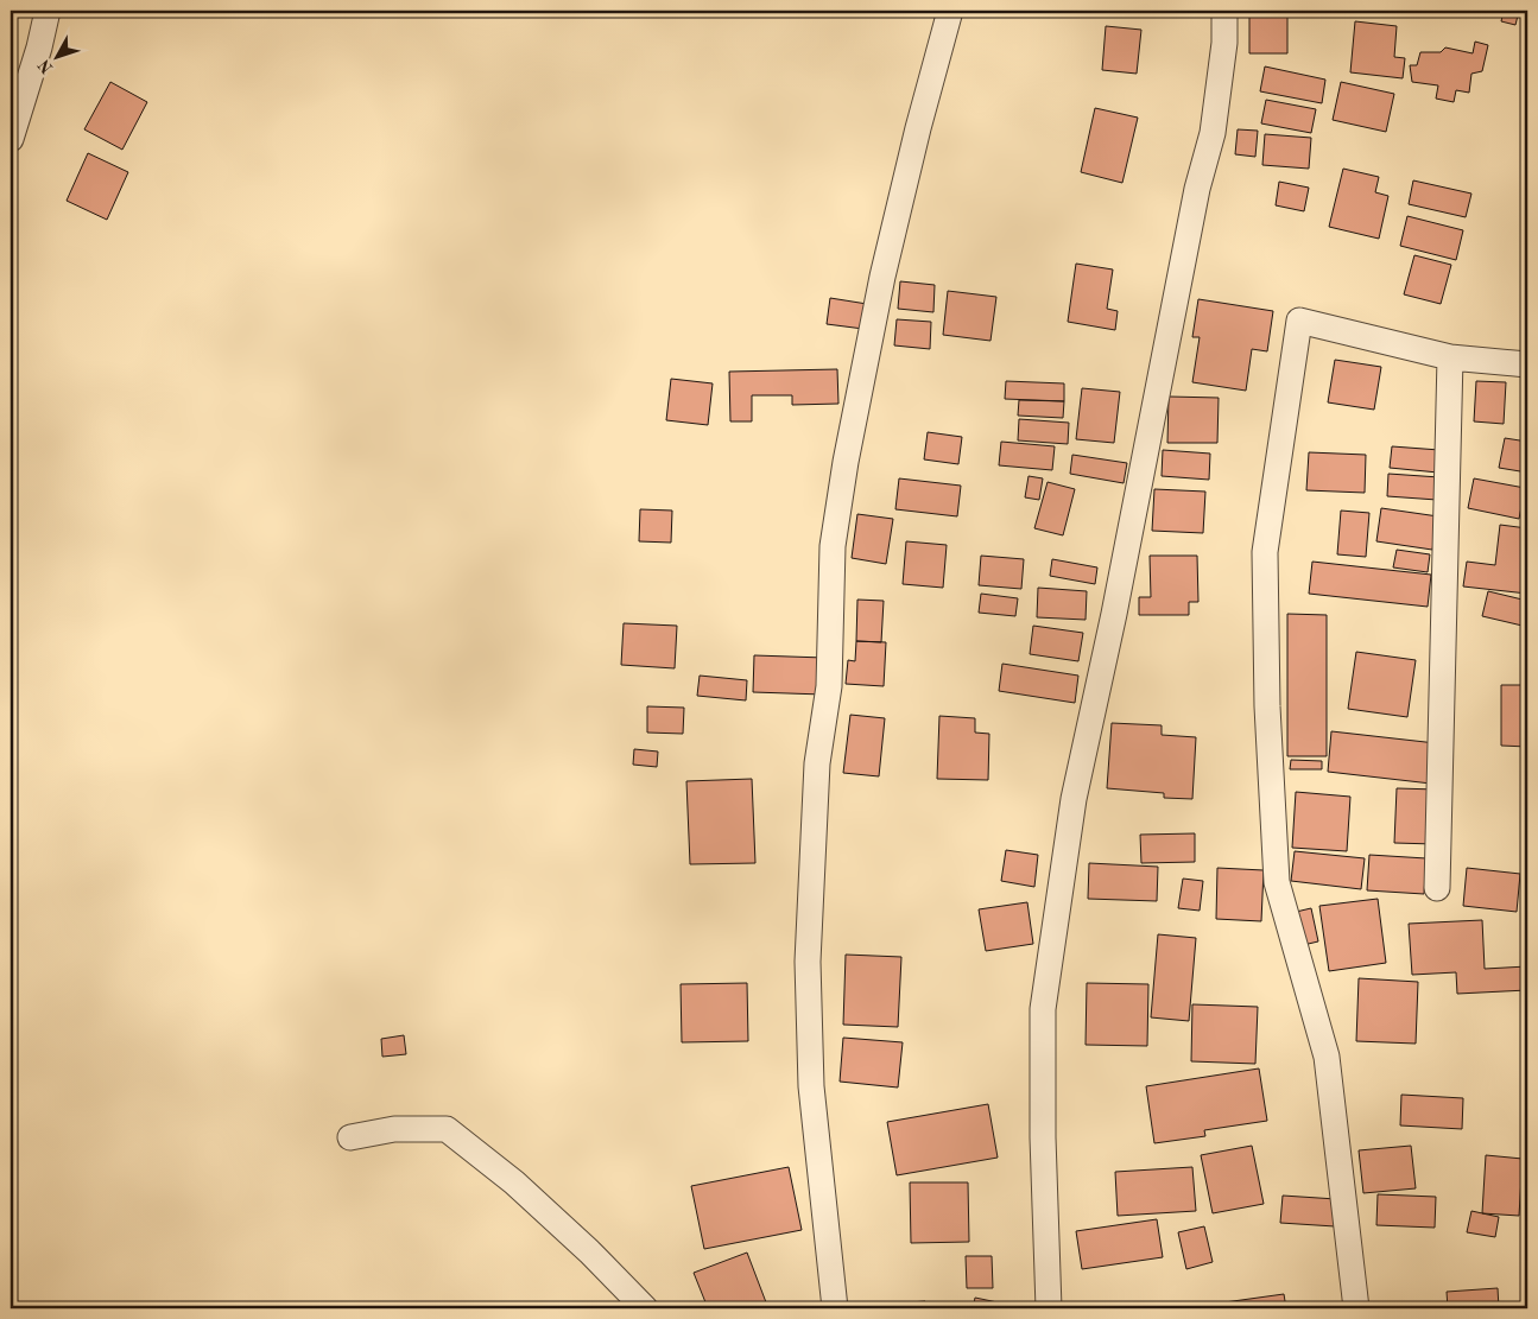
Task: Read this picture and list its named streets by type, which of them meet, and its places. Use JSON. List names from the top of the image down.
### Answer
{
  "north": "bottom left"
}
